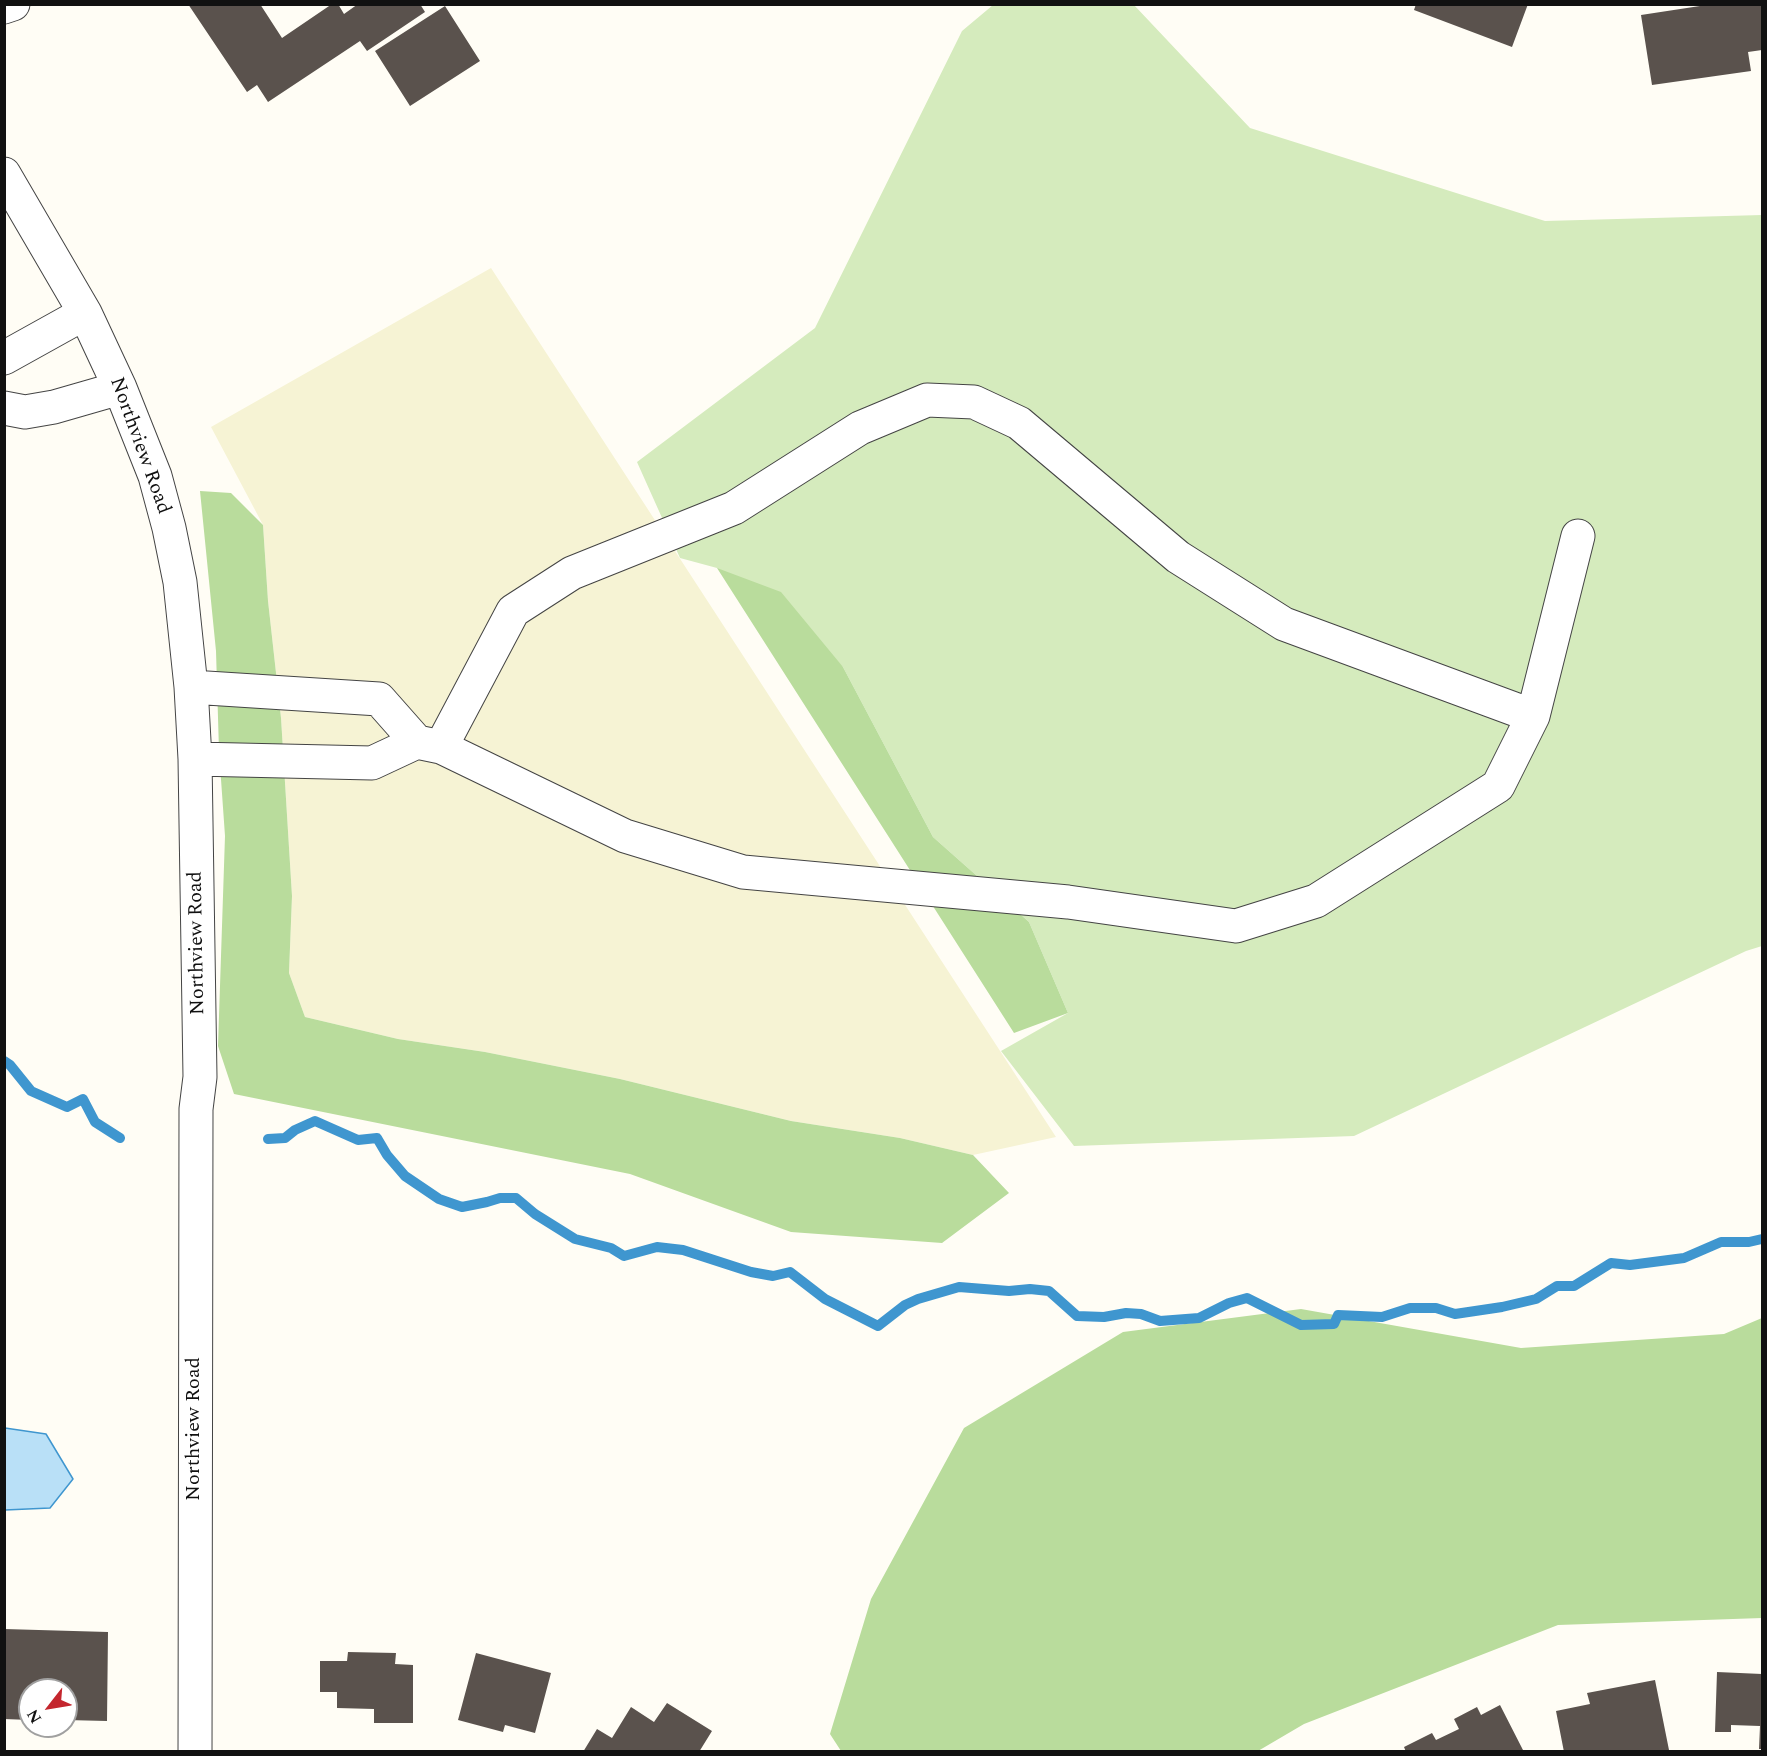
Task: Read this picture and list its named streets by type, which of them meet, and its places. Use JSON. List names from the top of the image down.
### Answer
{
  "streets": {
    "street": ["Northview Road"]
  },
  "north": "bottom left"
}
